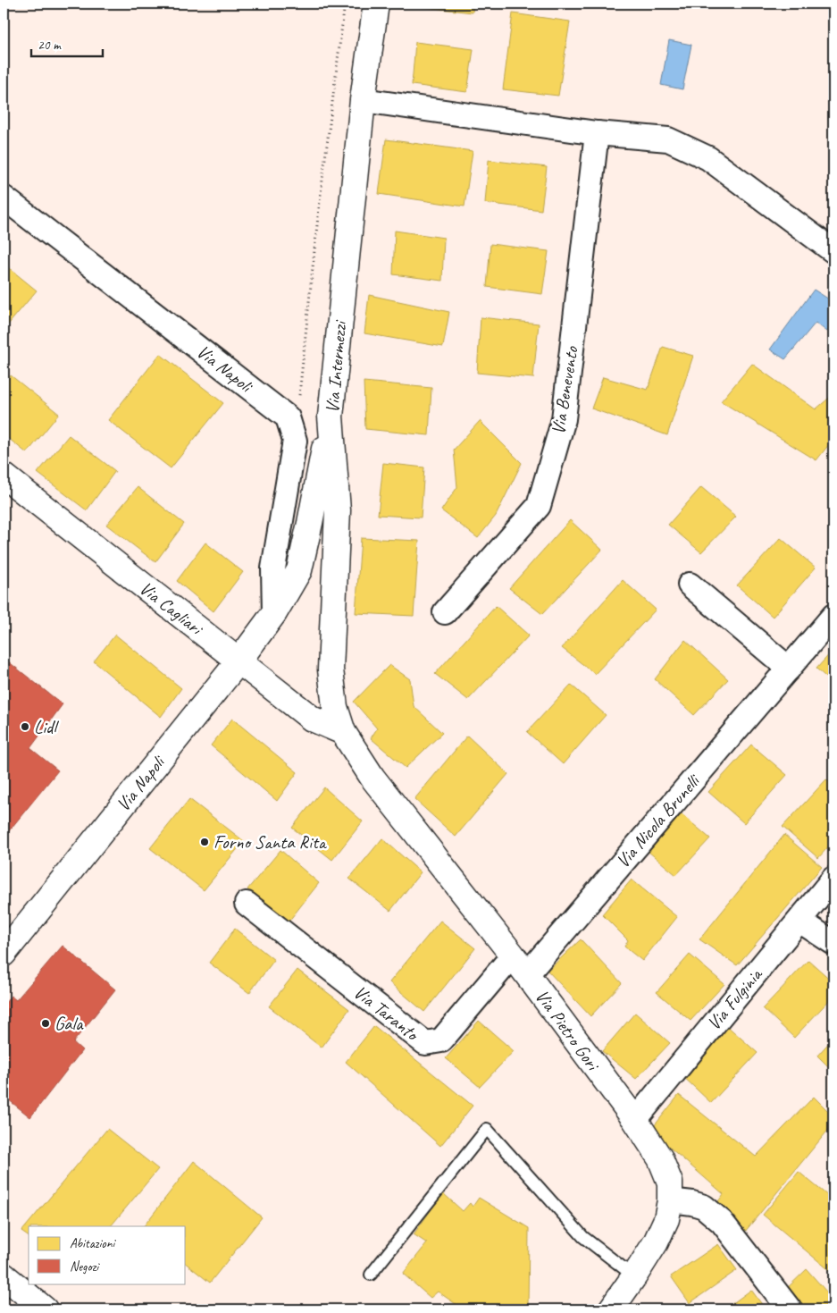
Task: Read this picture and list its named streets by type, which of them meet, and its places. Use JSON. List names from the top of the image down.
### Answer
{
  "streets": {
    "street": [
      "Via Intermezzi",
      "Via Napoli",
      "Via Benevento",
      "Via Cagliari",
      "Via Nicola Brunelli",
      "Via Fulginia",
      "Via Taranto",
      "Via Pietro Gori"
    ]
  },
  "crossings": [
    ["Via Intermezzi", "Via Napoli"],
    ["Via Intermezzi", "Via Cagliari"],
    ["Via Intermezzi", "Via Pietro Gori"],
    ["Via Napoli", "Via Cagliari"],
    ["Via Cagliari", "Via Pietro Gori"],
    ["Via Nicola Brunelli", "Via Taranto"],
    ["Via Nicola Brunelli", "Via Pietro Gori"],
    ["Via Fulginia", "Via Pietro Gori"],
    ["Via Taranto", "Via Pietro Gori"]
  ],
  "places": ["Lidl", "Forno Santa Rita", "Gala"],
  "legend": ["Abitazioni", "Negozi"],
  "scale_bar": "20 m"
}
